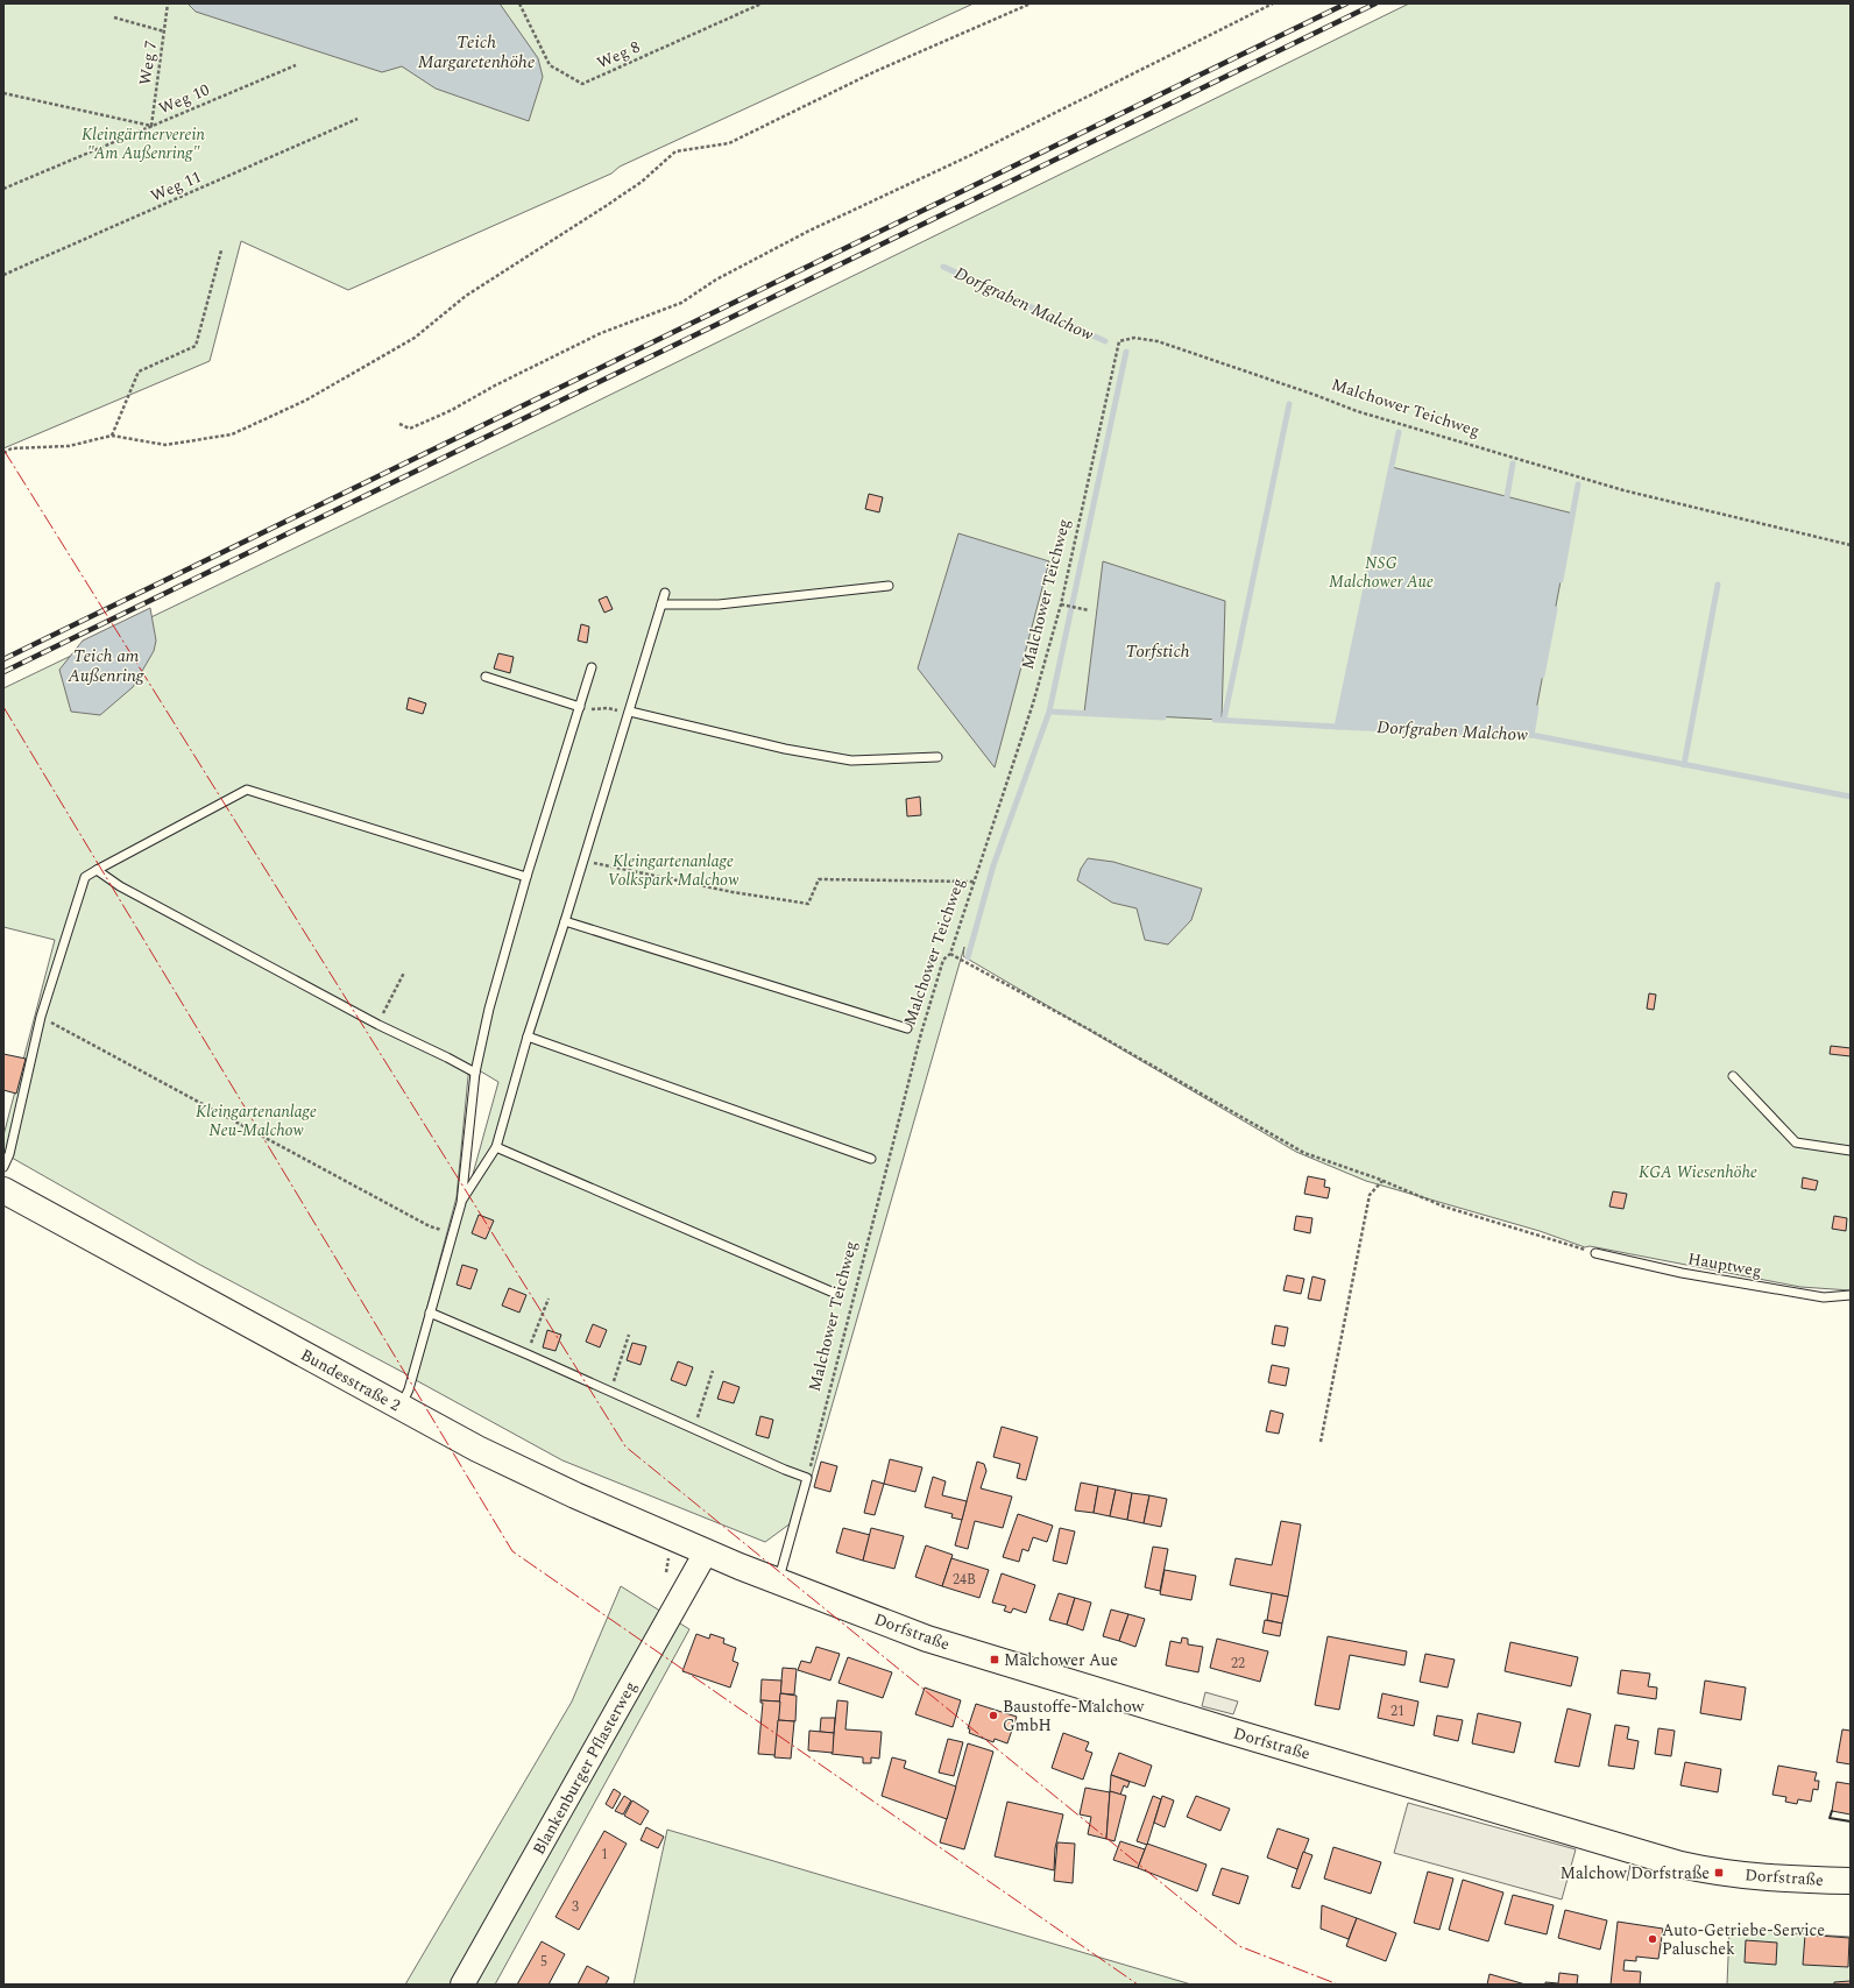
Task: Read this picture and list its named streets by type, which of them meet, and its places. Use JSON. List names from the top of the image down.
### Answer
{
  "streets": {
    "main road": ["Bundesstraße 2", "Dorfstraße", "Blankenburger Pflasterweg"],
    "lane": ["Hauptweg"],
    "path": [
      "Weg 8",
      "Weg 7",
      "Weg 10",
      "Weg 11",
      "Malchower Teichweg"
    ]
  },
  "crossings": [
    ["Weg 7", "Weg 10"],
    ["Bundesstraße 2", "Dorfstraße"],
    ["Bundesstraße 2", "Blankenburger Pflasterweg"],
    ["Dorfstraße", "Blankenburger Pflasterweg"]
  ],
  "water": [
    "Teich Margaretenhöhe",
    "Dorfgraben Malchow",
    "Torfstich",
    "Teich am Außenring"
  ],
  "parks": [
    "Kleingärtnerverein \"Am Außenring\"",
    "NSG Malchower Aue",
    "Kleingartenanlage Volkspark Malchow",
    "Kleingartenanlage Neu-Malchow",
    "KGA Wiesenhöhe"
  ],
  "places": {
    "transit": ["Malchower Aue", "Malchow/Dorfstraße"],
    "other": ["Baustoffe-Malchow GmbH", "Auto-Getriebe-Service Paluschek"]
  },
  "house_numbers": [
    "24B",
    "22",
    "21",
    "1",
    "3",
    "5"
  ]
}
